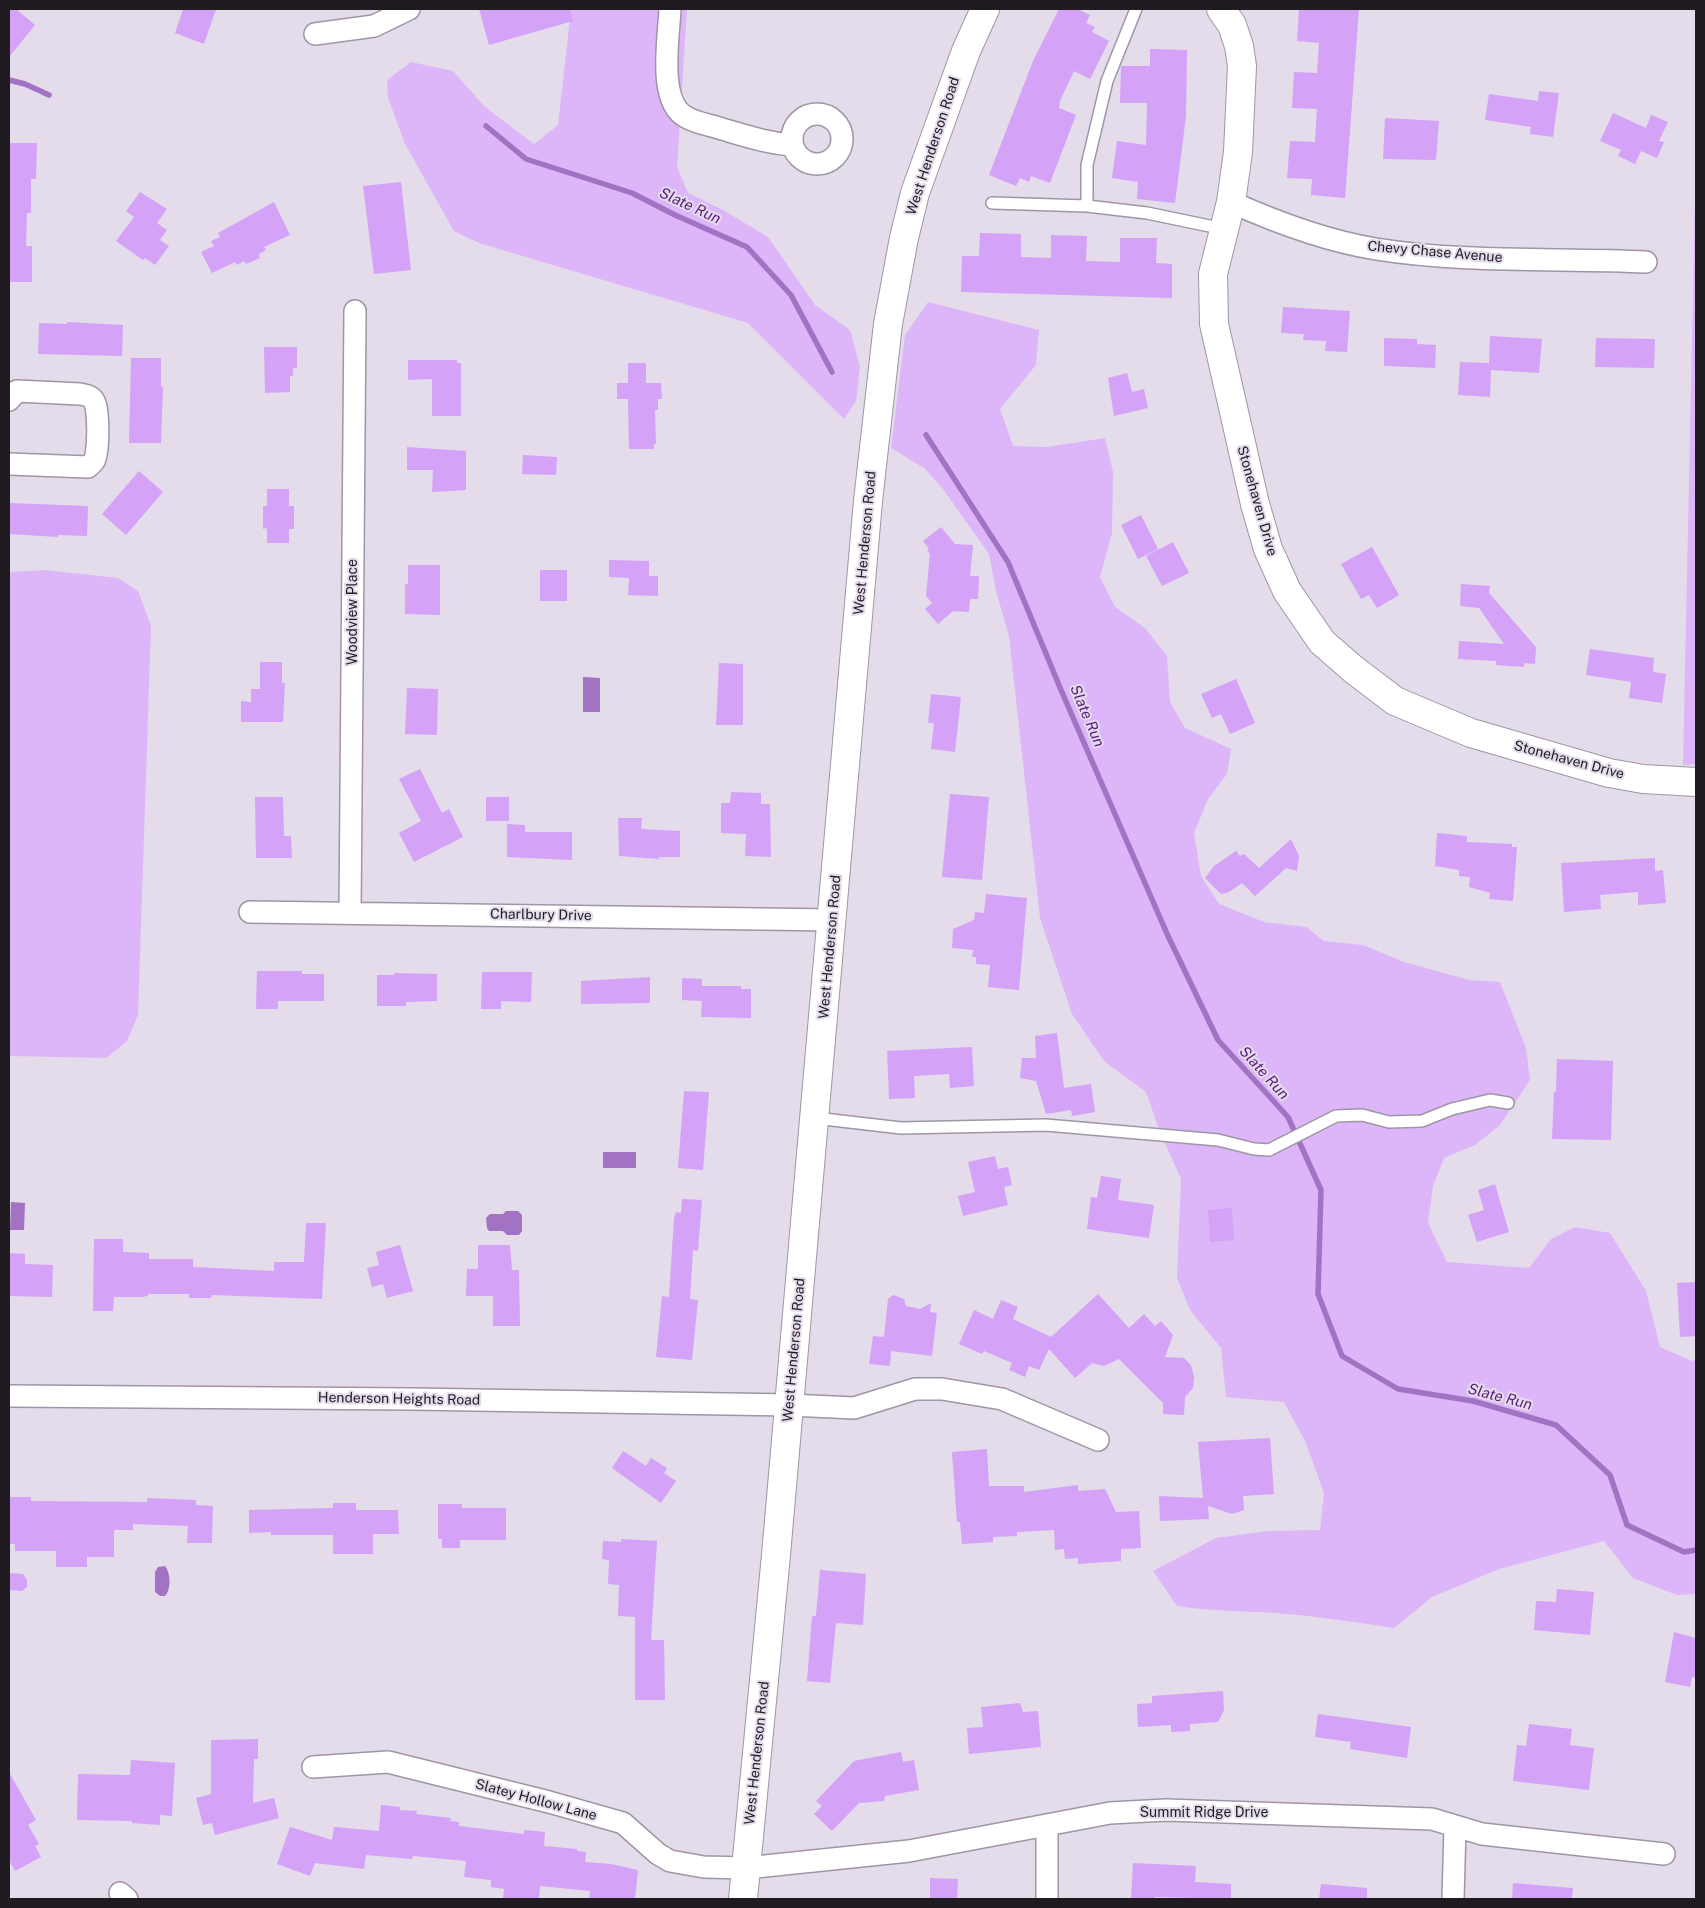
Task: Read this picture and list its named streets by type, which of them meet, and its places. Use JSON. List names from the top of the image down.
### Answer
{
  "streets": {
    "main road": ["West Henderson Road", "Stonehaven Drive"],
    "street": [
      "Chevy Chase Avenue",
      "Woodview Place",
      "Charlbury Drive",
      "Henderson Heights Road",
      "Slatey Hollow Lane",
      "Summit Ridge Drive"
    ]
  },
  "crossings": [
    ["West Henderson Road", "Charlbury Drive"],
    ["West Henderson Road", "Henderson Heights Road"],
    ["West Henderson Road", "Slatey Hollow Lane"],
    ["West Henderson Road", "Summit Ridge Drive"],
    ["Chevy Chase Avenue", "Stonehaven Drive"],
    ["Woodview Place", "Charlbury Drive"],
    ["Slatey Hollow Lane", "Summit Ridge Drive"]
  ],
  "water": ["Slate Run"]
}
